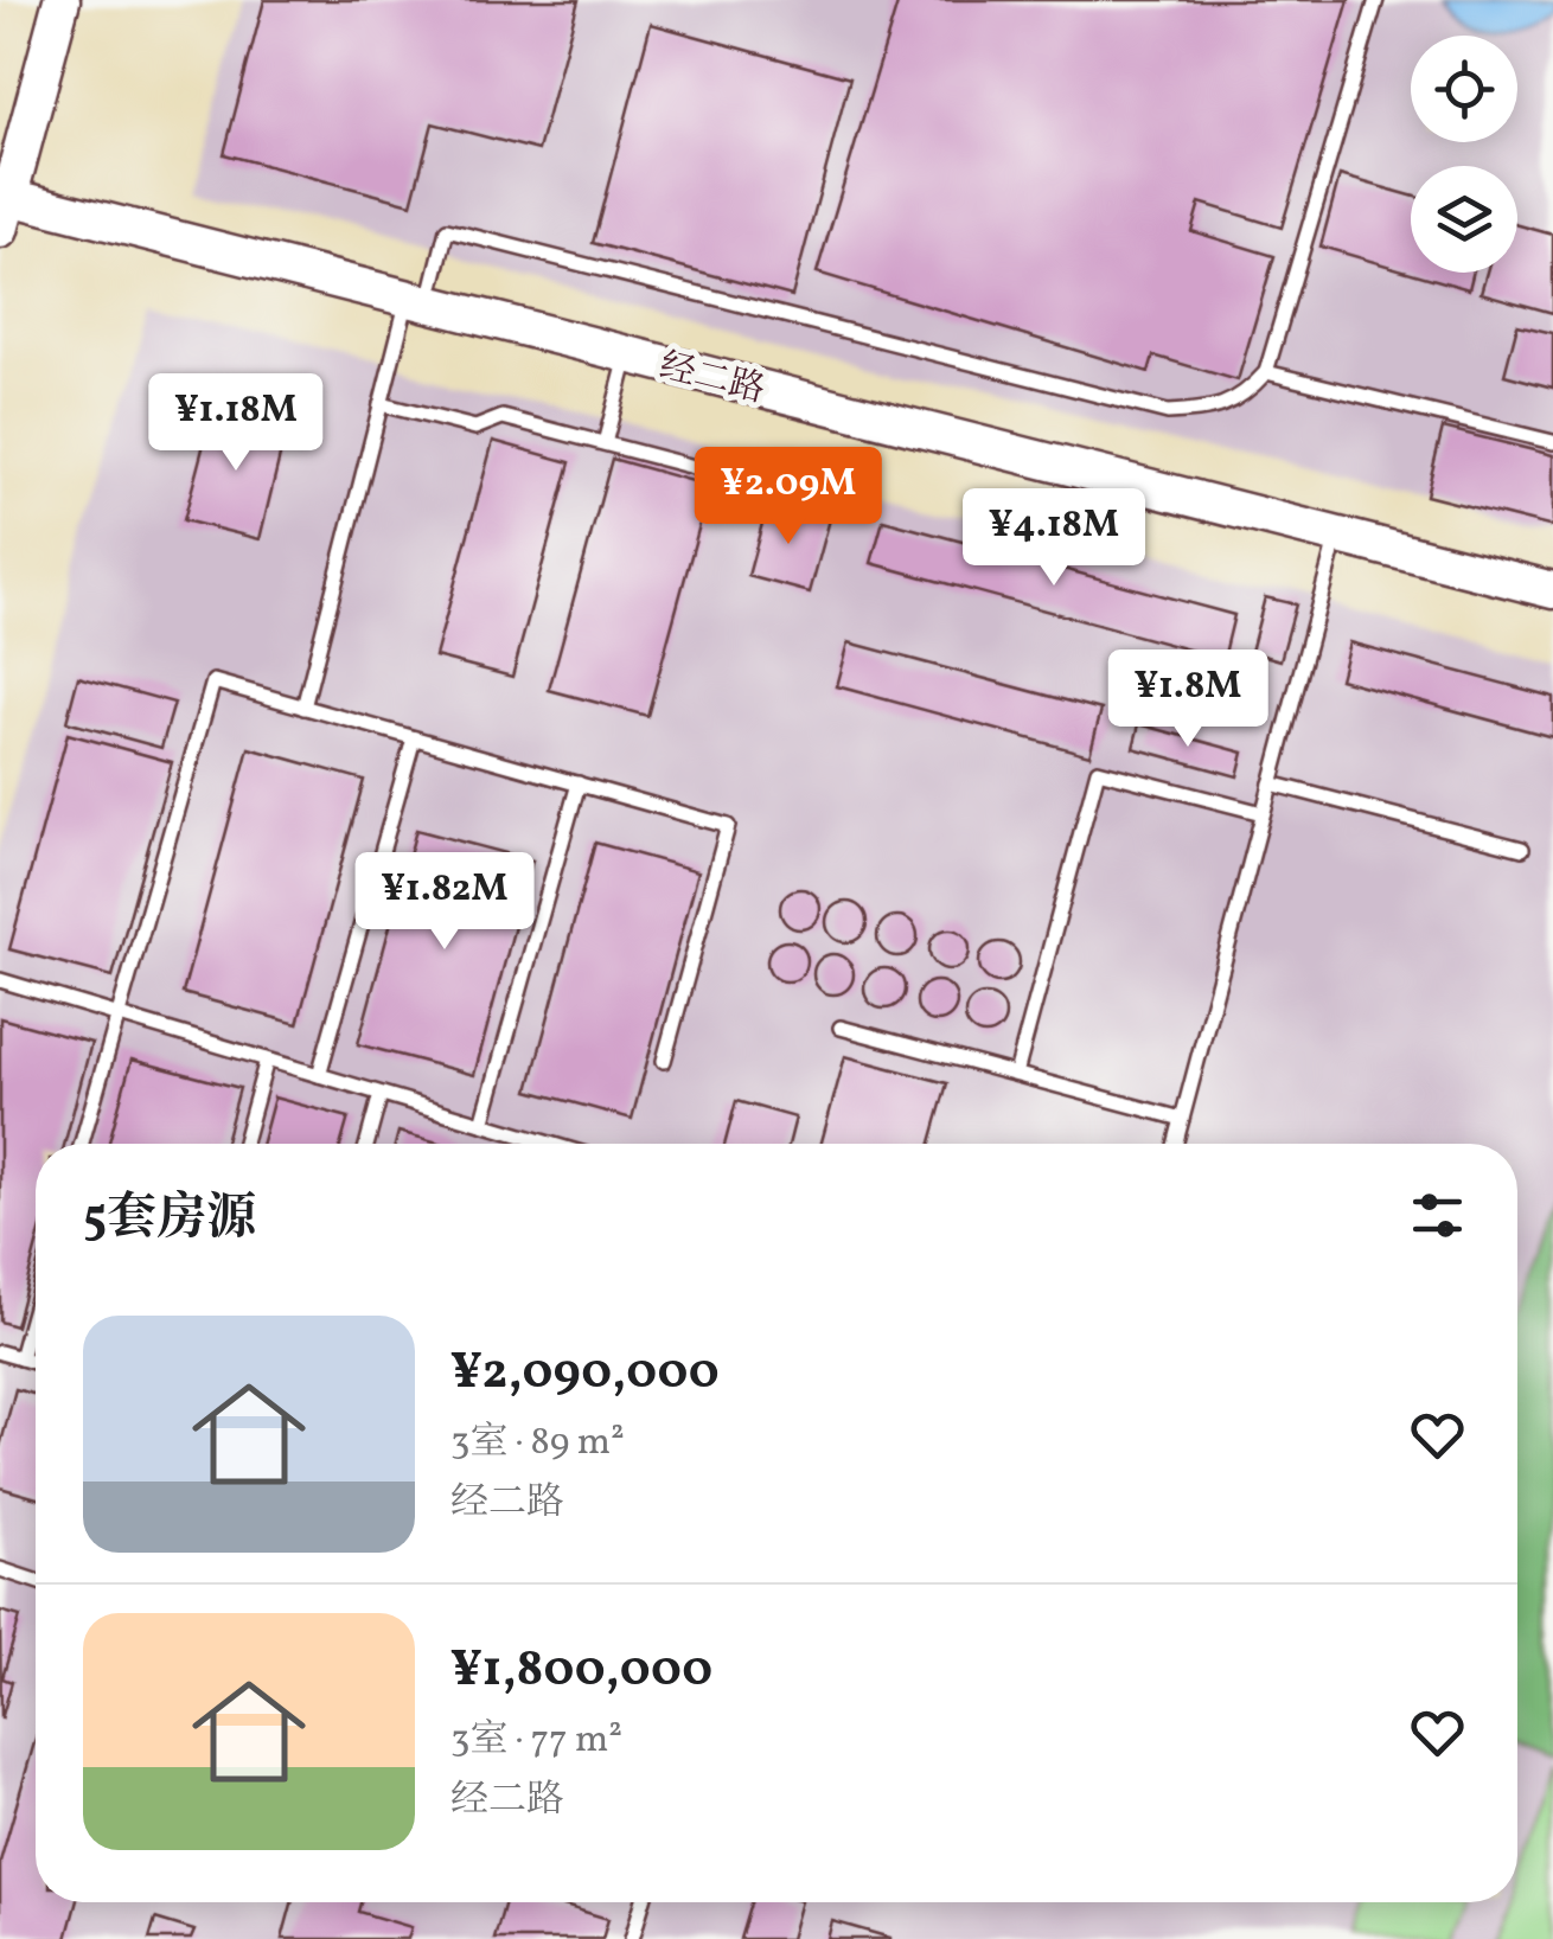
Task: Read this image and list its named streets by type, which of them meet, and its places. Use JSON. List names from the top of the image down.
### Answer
{
  "streets": {
    "street": ["经二路"]
  },
  "page": {
    "price": [
      "¥1.18M",
      "¥2.09M",
      "¥4.18M",
      "¥1.8M",
      "¥1.82M"
    ],
    "heading": "5套房源",
    "list": [
      {
        "name": "¥2,090,000",
        "note": "3室 · 89 m² · 经二路"
      },
      {
        "name": "¥1,800,000",
        "note": "3室 · 77 m² · 经二路"
      }
    ]
  }
}
